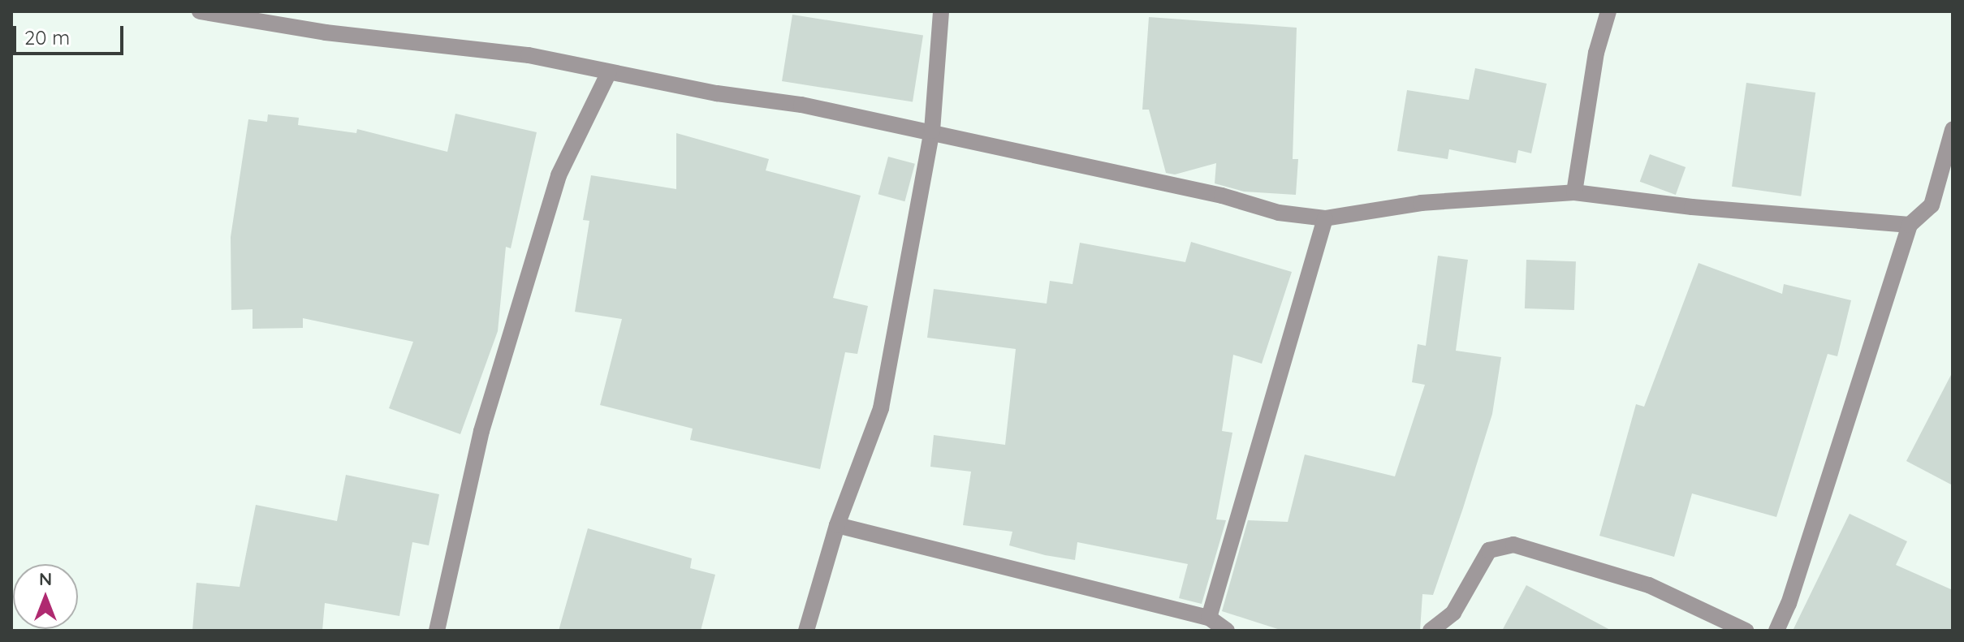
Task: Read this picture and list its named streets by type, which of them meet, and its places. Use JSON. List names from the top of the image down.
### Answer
{
  "scale_bar": "20 m",
  "north": "top"
}
